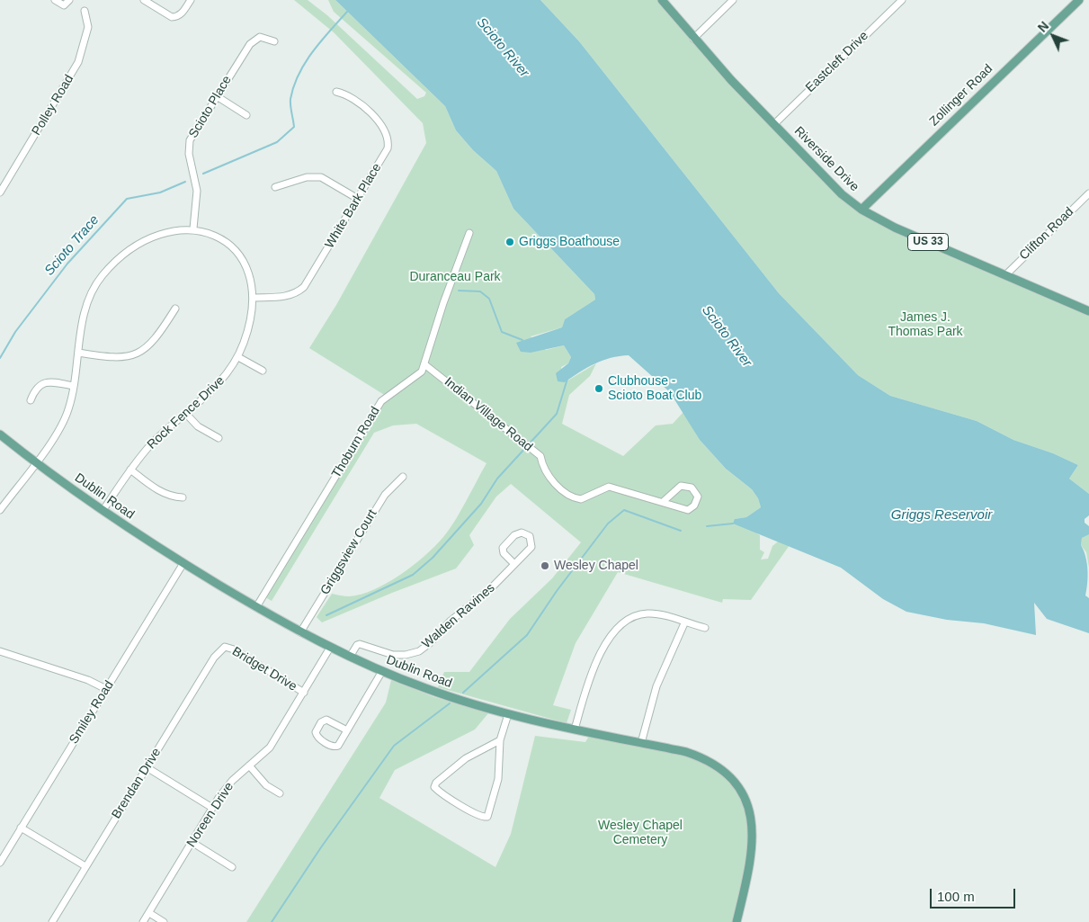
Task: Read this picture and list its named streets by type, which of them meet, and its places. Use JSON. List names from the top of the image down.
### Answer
{
  "streets": {
    "main road": [
      "Zollinger Road",
      "Riverside Drive",
      "US 33",
      "Dublin Road"
    ],
    "street": [
      "Eastcleft Drive",
      "Polley Road",
      "Scioto Place",
      "White Bark Place",
      "Clifton Road",
      "Rock Fence Drive",
      "Indian Village Road",
      "Thoburn Road",
      "Griggsview Court",
      "Walden Ravines",
      "Bridget Drive",
      "Smiley Road",
      "Brendan Drive",
      "Noreen Drive"
    ]
  },
  "crossings": [
    ["Eastcleft Drive", "Riverside Drive"],
    ["Zollinger Road", "Riverside Drive"],
    ["Scioto Place", "Rock Fence Drive"],
    ["Riverside Drive", "Clifton Road"],
    ["White Bark Place", "Rock Fence Drive"],
    ["Rock Fence Drive", "Dublin Road"],
    ["Indian Village Road", "Thoburn Road"],
    ["Thoburn Road", "Dublin Road"],
    ["Dublin Road", "Griggsview Court"],
    ["Dublin Road", "Walden Ravines"],
    ["Dublin Road", "Smiley Road"],
    ["Dublin Road", "Noreen Drive"],
    ["Bridget Drive", "Brendan Drive"],
    ["Bridget Drive", "Noreen Drive"]
  ],
  "water": ["Scioto River", "Scioto Trace", "Griggs Reservoir"],
  "parks": ["Duranceau Park", "James J. Thomas Park", "Wesley Chapel Cemetery"],
  "places": ["Griggs Boathouse", "Clubhouse - Scioto Boat Club", "Wesley Chapel"],
  "scale_bar": "100 m",
  "north": "top left"
}
